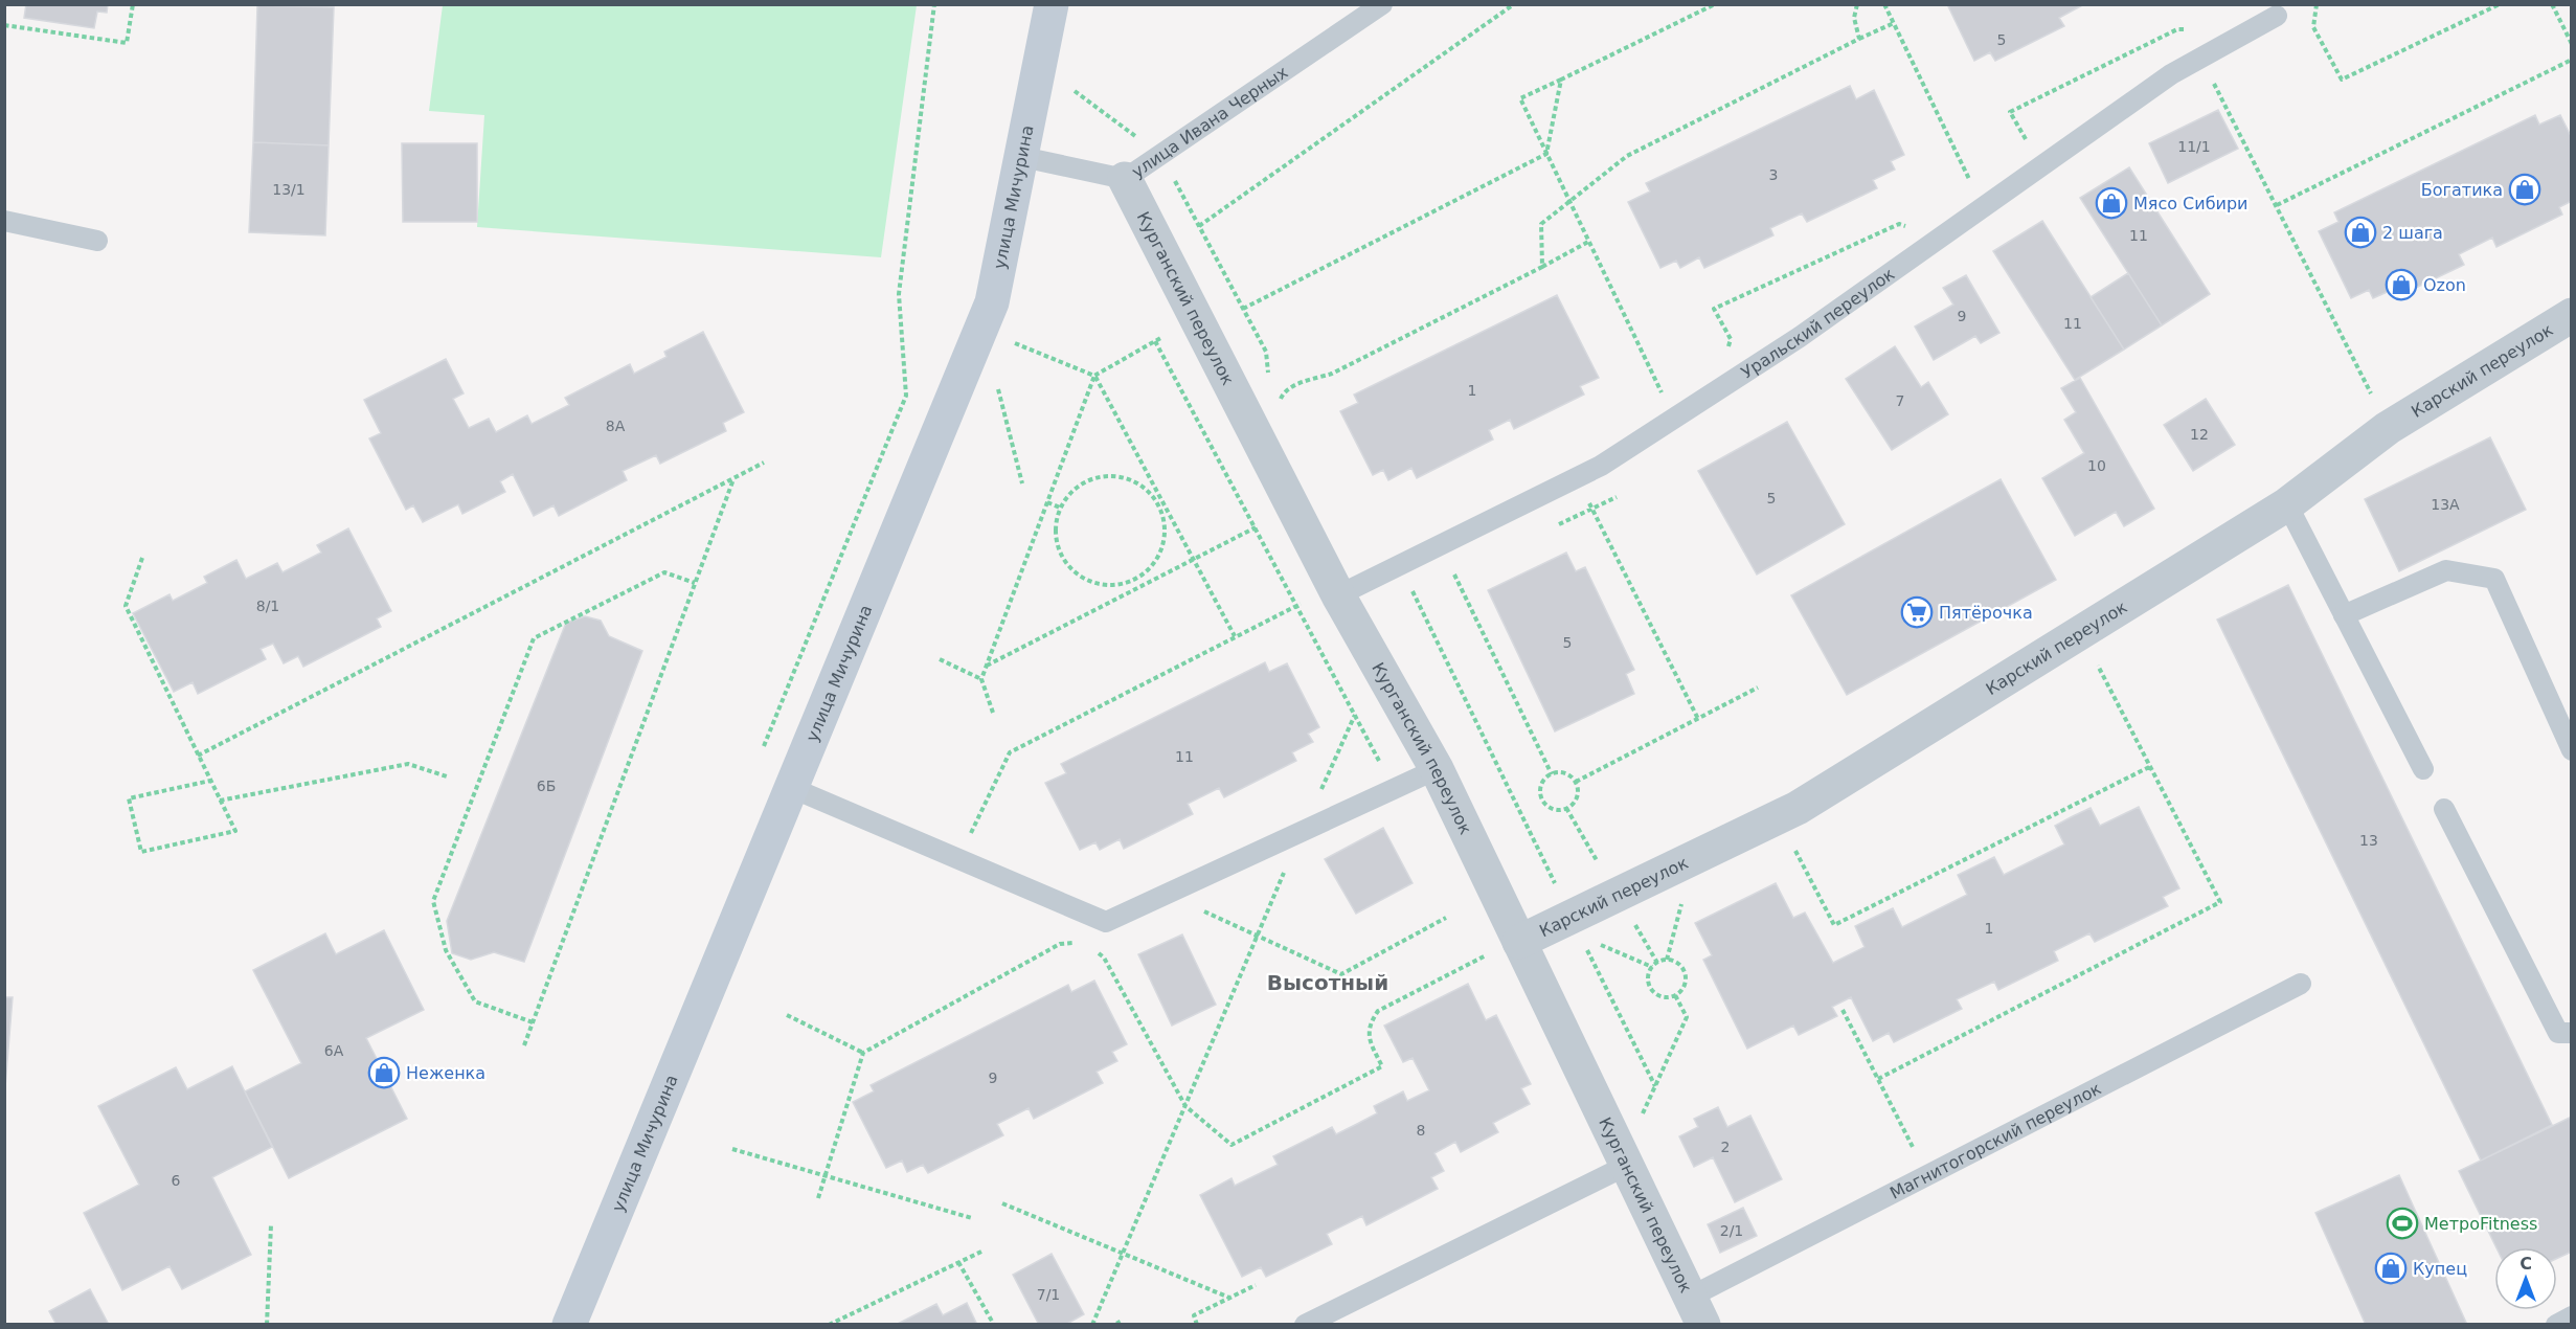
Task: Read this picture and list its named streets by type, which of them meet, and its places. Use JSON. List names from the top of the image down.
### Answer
{
  "streets": {
    "street": ["улица Мичурина", "Курганский переулок", "Карский переулок"],
    "lane": ["улица Ивана Черных", "Уральский переулок", "Магнитогорский переулок"]
  },
  "crossings": [
    ["улица Ивана Черных", "улица Мичурина"],
    ["улица Ивана Черных", "Курганский переулок"],
    ["Курганский переулок", "Уральский переулок"],
    ["Курганский переулок", "Карский переулок"],
    ["Курганский переулок", "Магнитогорский переулок"]
  ],
  "districts": ["Высотный"],
  "places": {
    "shop": [
      "Богатика",
      "Мясо Сибири",
      "2 шага",
      "Ozon",
      "Неженка",
      "Купец"
    ],
    "supermarket": ["Пятёрочка"],
    "sports": ["МетроFitness"]
  },
  "house_numbers": [
    "5",
    "11/1",
    "3",
    "13/1",
    "11",
    "9",
    "11",
    "1",
    "7",
    "8А",
    "12",
    "10",
    "5",
    "13А",
    "8/1",
    "5",
    "11",
    "6Б",
    "13",
    "1",
    "6А",
    "9",
    "8",
    "2",
    "6",
    "2/1",
    "7/1"
  ],
  "north": "top"
}
